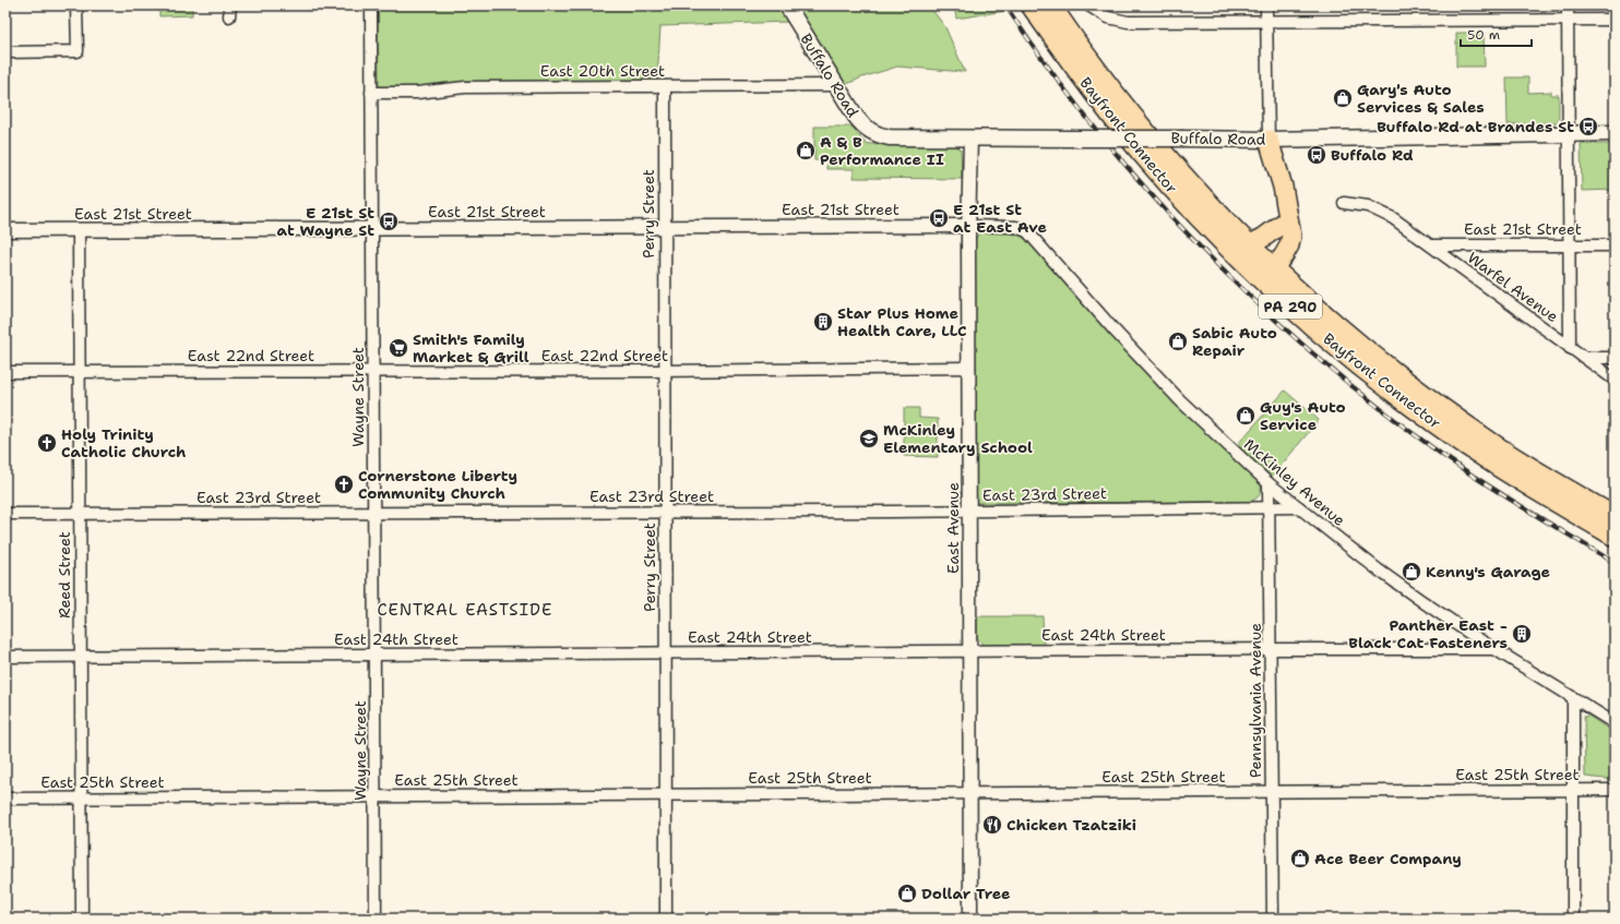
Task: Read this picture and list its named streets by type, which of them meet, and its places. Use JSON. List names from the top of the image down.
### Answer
{
  "streets": {
    "highway": ["Bayfront Connector", "PA 290"],
    "main road": ["Buffalo Road"],
    "street": [
      "East 20th Street",
      "East 21st Street",
      "Perry Street",
      "Warfel Avenue",
      "East 22nd Street",
      "Wayne Street",
      "McKinley Avenue",
      "East 23rd Street",
      "East Avenue",
      "Reed Street",
      "East 24th Street",
      "Pennsylvania Avenue",
      "East 25th Street"
    ]
  },
  "crossings": [
    ["East 20th Street", "Buffalo Road"],
    ["East 20th Street", "Perry Street"],
    ["East 20th Street", "Wayne Street"],
    ["Buffalo Road", "East Avenue"],
    ["East 21st Street", "Perry Street"],
    ["East 21st Street", "Warfel Avenue"],
    ["East 21st Street", "Wayne Street"],
    ["East 21st Street", "McKinley Avenue"],
    ["East 21st Street", "East Avenue"],
    ["East 21st Street", "Reed Street"],
    ["Perry Street", "East 22nd Street"],
    ["Perry Street", "East 23rd Street"],
    ["Perry Street", "East 24th Street"],
    ["Perry Street", "East 25th Street"],
    ["East 22nd Street", "Wayne Street"],
    ["East 22nd Street", "East Avenue"],
    ["East 22nd Street", "Reed Street"],
    ["Wayne Street", "East 23rd Street"],
    ["Wayne Street", "East 24th Street"],
    ["Wayne Street", "East 25th Street"],
    ["McKinley Avenue", "East 23rd Street"],
    ["McKinley Avenue", "East Avenue"],
    ["McKinley Avenue", "East 24th Street"],
    ["McKinley Avenue", "Pennsylvania Avenue"],
    ["East 23rd Street", "East Avenue"],
    ["East 23rd Street", "Reed Street"],
    ["East 23rd Street", "Pennsylvania Avenue"],
    ["East Avenue", "East 24th Street"],
    ["East Avenue", "East 25th Street"],
    ["Reed Street", "East 24th Street"],
    ["Reed Street", "East 25th Street"],
    ["East 24th Street", "Pennsylvania Avenue"],
    ["Pennsylvania Avenue", "East 25th Street"]
  ],
  "districts": ["CENTRAL EASTSIDE"],
  "places": {
    "shop": [
      "Gary's Auto Services & Sales",
      "A & B Performance II",
      "Sabic Auto Repair",
      "Guy's Auto Service",
      "Kenny's Garage",
      "Ace Beer Company",
      "Dollar Tree"
    ],
    "bus stop": [
      "Buffalo Rd at Brandes St",
      "Buffalo Rd",
      "E 21st St at East Ave",
      "E 21st St at Wayne St"
    ],
    "building": ["Star Plus Home Health Care, LLC", "Panther East - Black Cat Fasteners"],
    "supermarket": ["Smith's Family Market & Grill"],
    "school or university": ["McKinley Elementary School"],
    "church": ["Holy Trinity Catholic Church", "Cornerstone Liberty Community Church"],
    "restaurant": ["Chicken Tzatziki"]
  },
  "scale_bar": "50 m"
}
